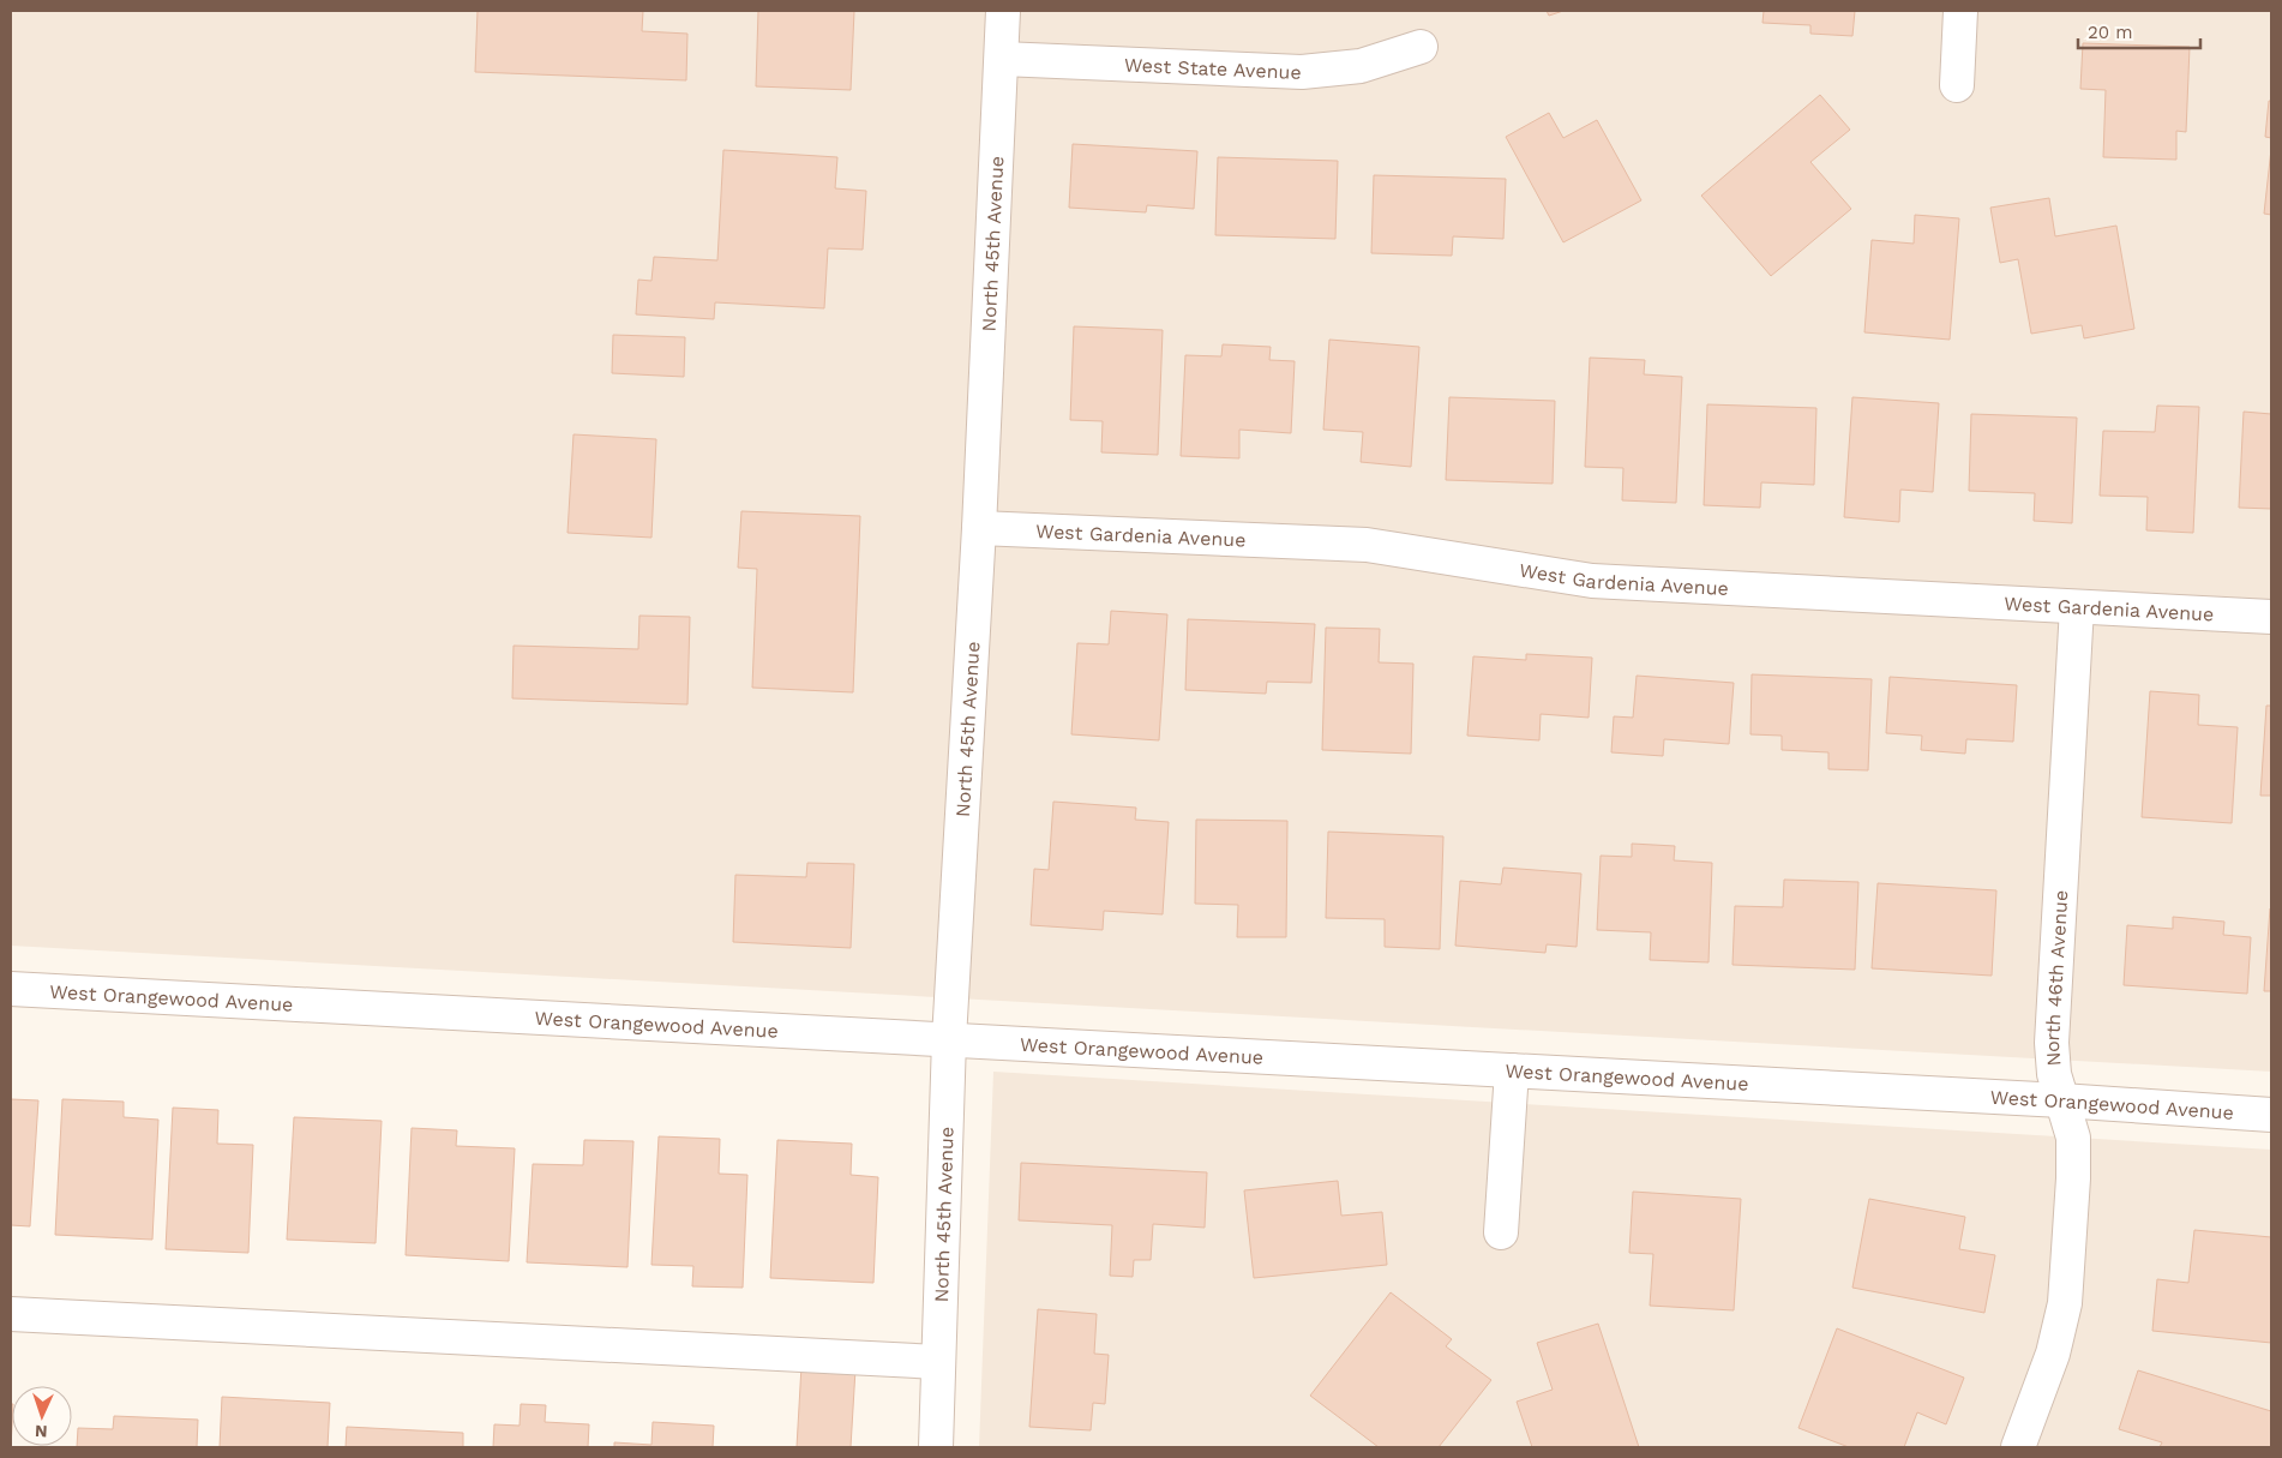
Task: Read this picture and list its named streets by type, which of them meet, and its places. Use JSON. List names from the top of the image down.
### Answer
{
  "streets": {
    "street": [
      "West State Avenue",
      "North 45th Avenue",
      "West Gardenia Avenue",
      "North 46th Avenue",
      "West Orangewood Avenue"
    ]
  },
  "crossings": [
    ["West State Avenue", "North 45th Avenue"],
    ["North 45th Avenue", "West Gardenia Avenue"],
    ["North 45th Avenue", "West Orangewood Avenue"],
    ["West Gardenia Avenue", "North 46th Avenue"],
    ["North 46th Avenue", "West Orangewood Avenue"]
  ],
  "scale_bar": "20 m",
  "north": "bottom"
}
